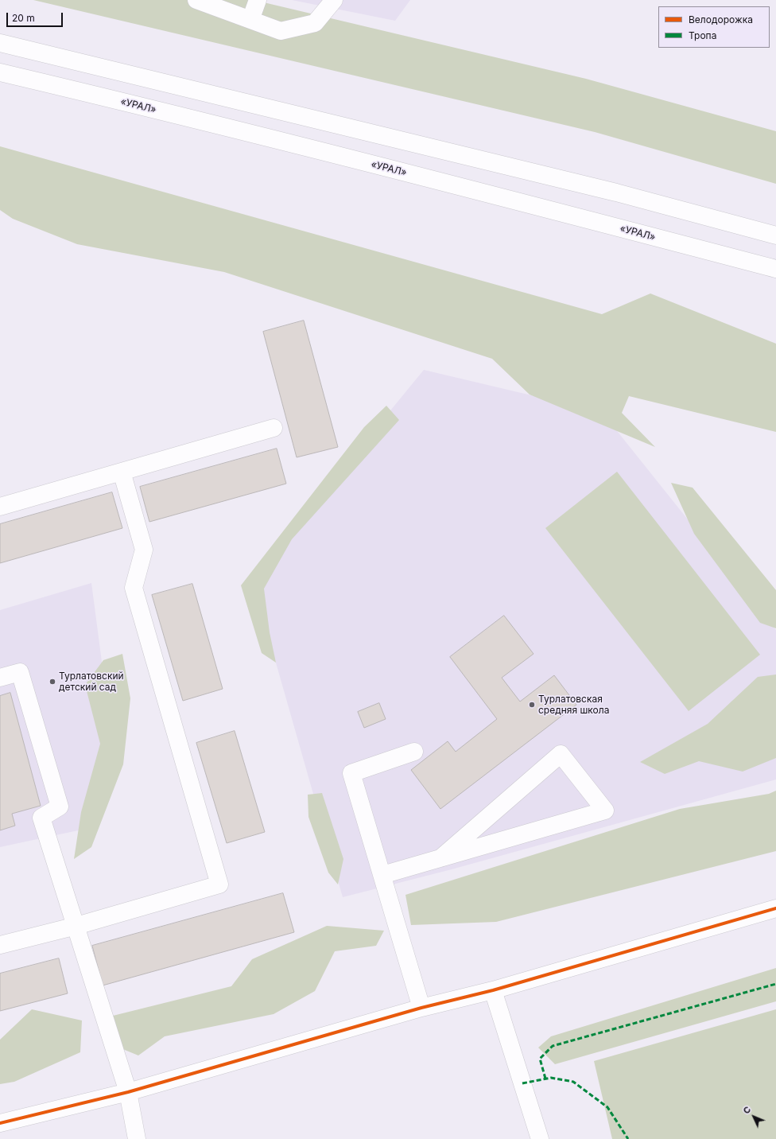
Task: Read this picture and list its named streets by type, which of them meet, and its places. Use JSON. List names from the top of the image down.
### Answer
{
  "streets": {
    "main road": ["«УРАЛ»"]
  },
  "places": ["Турлатовский детский сад", "Турлатовская средняя школа"],
  "legend": ["Велодорожка", "Тропа"],
  "scale_bar": "20 m",
  "north": "top left"
}
